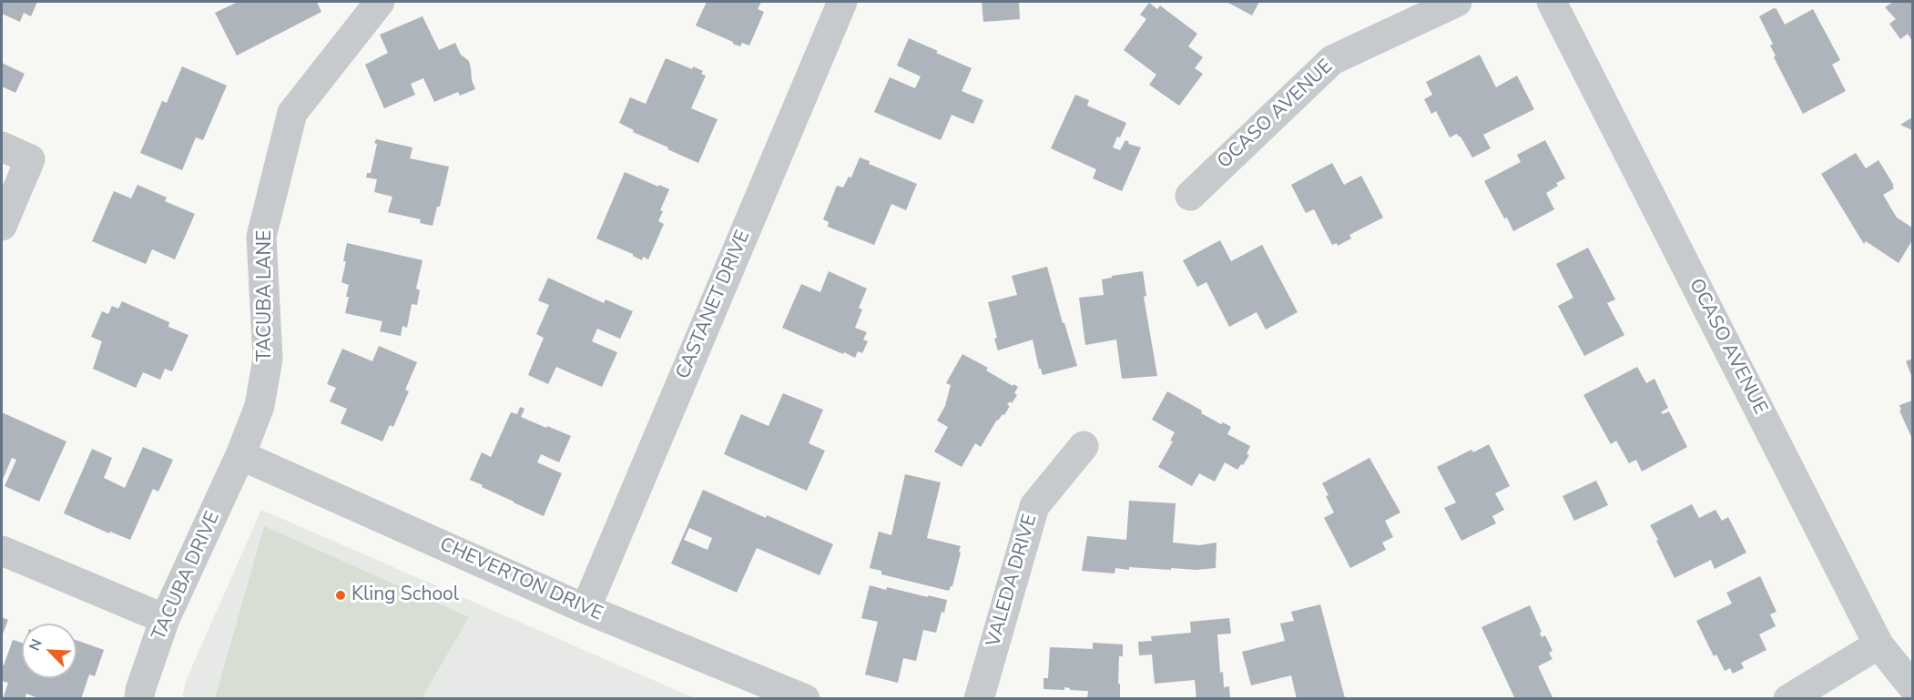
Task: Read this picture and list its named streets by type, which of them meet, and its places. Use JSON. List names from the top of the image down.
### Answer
{
  "streets": {
    "street": [
      "OCASO AVENUE",
      "TACUBA LANE",
      "CASTANET DRIVE",
      "TACUBA DRIVE",
      "CHEVERTON DRIVE",
      "VALEDA DRIVE"
    ]
  },
  "crossings": [
    ["TACUBA LANE", "TACUBA DRIVE"],
    ["TACUBA LANE", "CHEVERTON DRIVE"],
    ["CASTANET DRIVE", "CHEVERTON DRIVE"],
    ["TACUBA DRIVE", "CHEVERTON DRIVE"]
  ],
  "places": ["Kling School"],
  "north": "top left"
}
